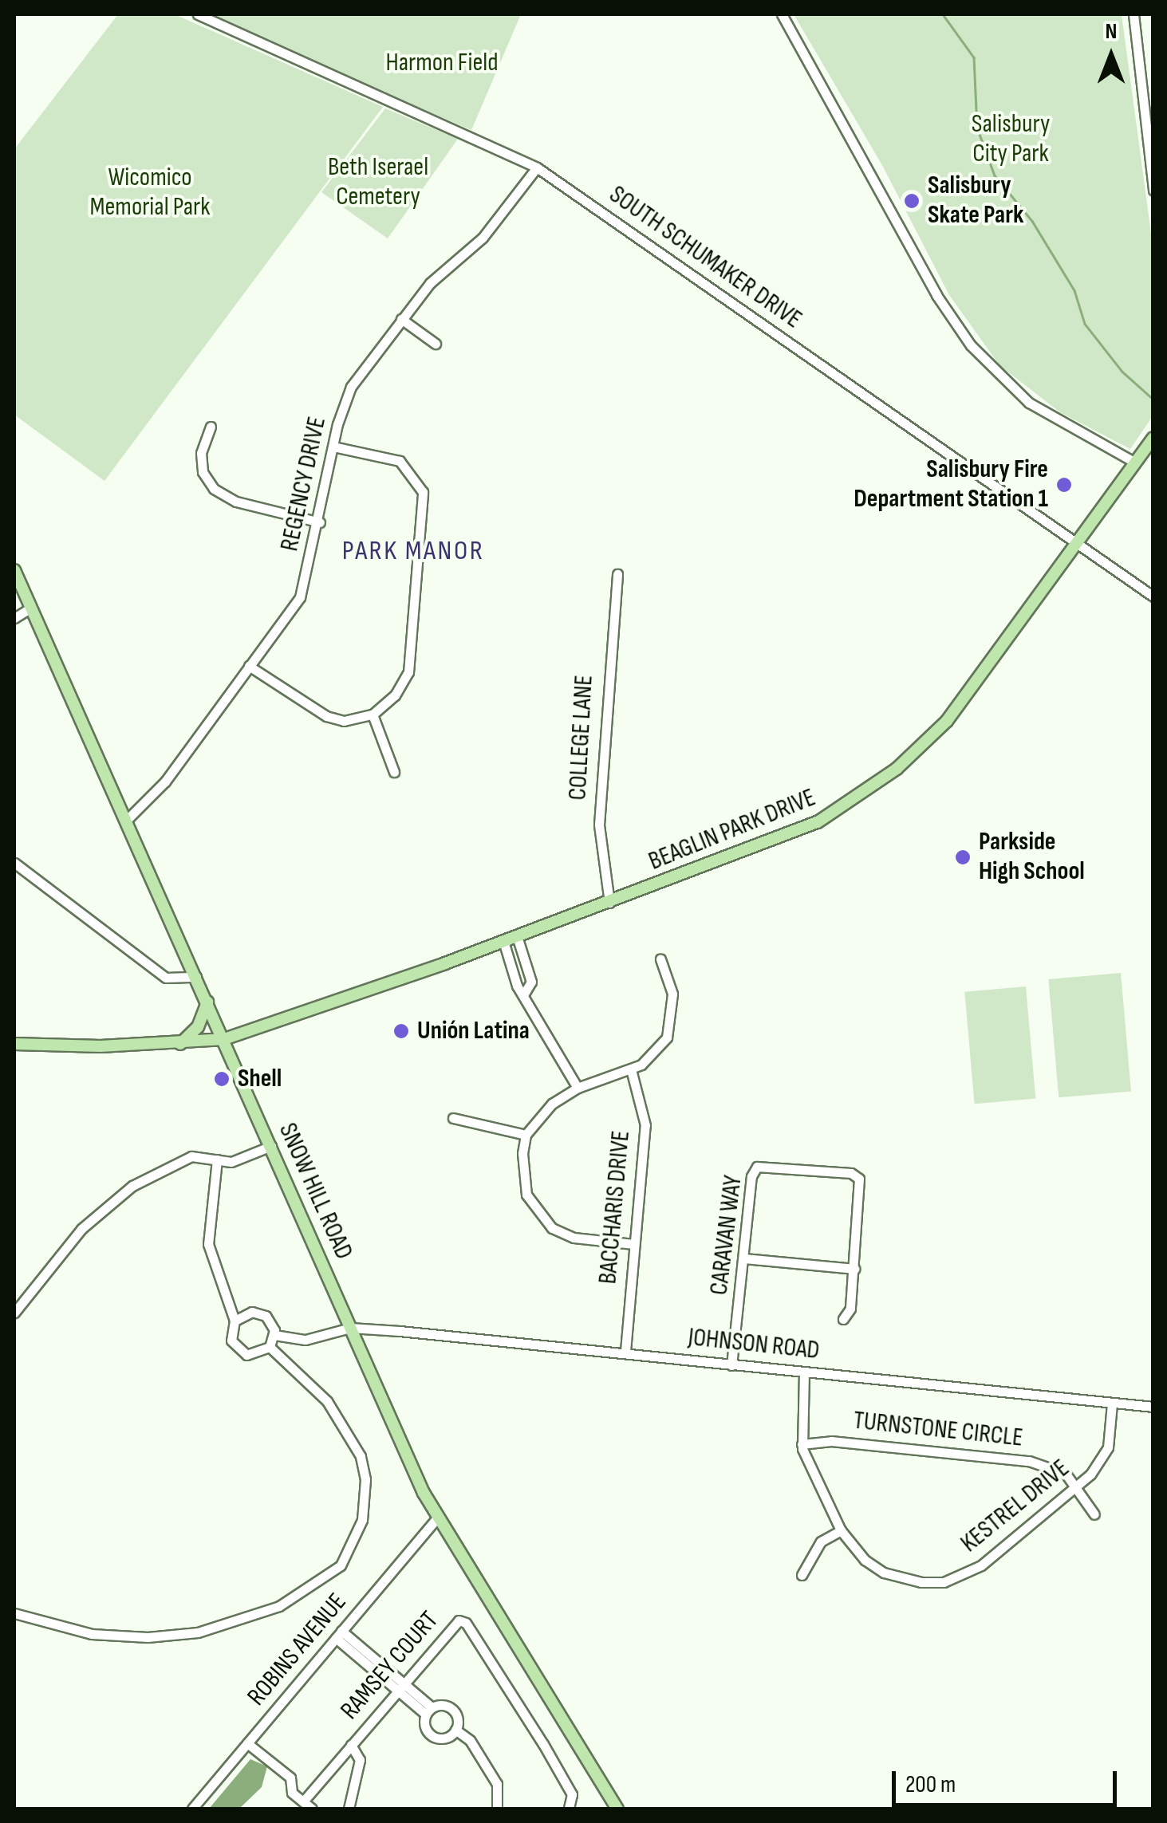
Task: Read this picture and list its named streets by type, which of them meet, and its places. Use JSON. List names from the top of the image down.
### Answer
{
  "streets": {
    "main road": ["BEAGLIN PARK DRIVE", "SNOW HILL ROAD"],
    "street": [
      "SOUTH SCHUMAKER DRIVE",
      "REGENCY DRIVE",
      "COLLEGE LANE",
      "BACCHARIS DRIVE",
      "CARAVAN WAY",
      "JOHNSON ROAD",
      "TURNSTONE CIRCLE",
      "KESTREL DRIVE",
      "ROBINS AVENUE",
      "RAMSEY COURT"
    ]
  },
  "crossings": [
    ["SOUTH SCHUMAKER DRIVE", "REGENCY DRIVE"],
    ["SOUTH SCHUMAKER DRIVE", "BEAGLIN PARK DRIVE"],
    ["REGENCY DRIVE", "SNOW HILL ROAD"],
    ["COLLEGE LANE", "BEAGLIN PARK DRIVE"],
    ["BEAGLIN PARK DRIVE", "SNOW HILL ROAD"],
    ["SNOW HILL ROAD", "JOHNSON ROAD"],
    ["SNOW HILL ROAD", "ROBINS AVENUE"],
    ["BACCHARIS DRIVE", "JOHNSON ROAD"],
    ["CARAVAN WAY", "JOHNSON ROAD"],
    ["JOHNSON ROAD", "KESTREL DRIVE"],
    ["TURNSTONE CIRCLE", "KESTREL DRIVE"]
  ],
  "districts": ["PARK MANOR"],
  "parks": [
    "Harmon Field",
    "Salisbury City Park",
    "Beth Iserael Cemetery",
    "Wicomico Memorial Park"
  ],
  "places": [
    "Salisbury Skate Park",
    "Salisbury Fire Department Station 1",
    "Parkside High School",
    "Unión Latina",
    "Shell"
  ],
  "scale_bar": "200 m",
  "north": "top"
}
